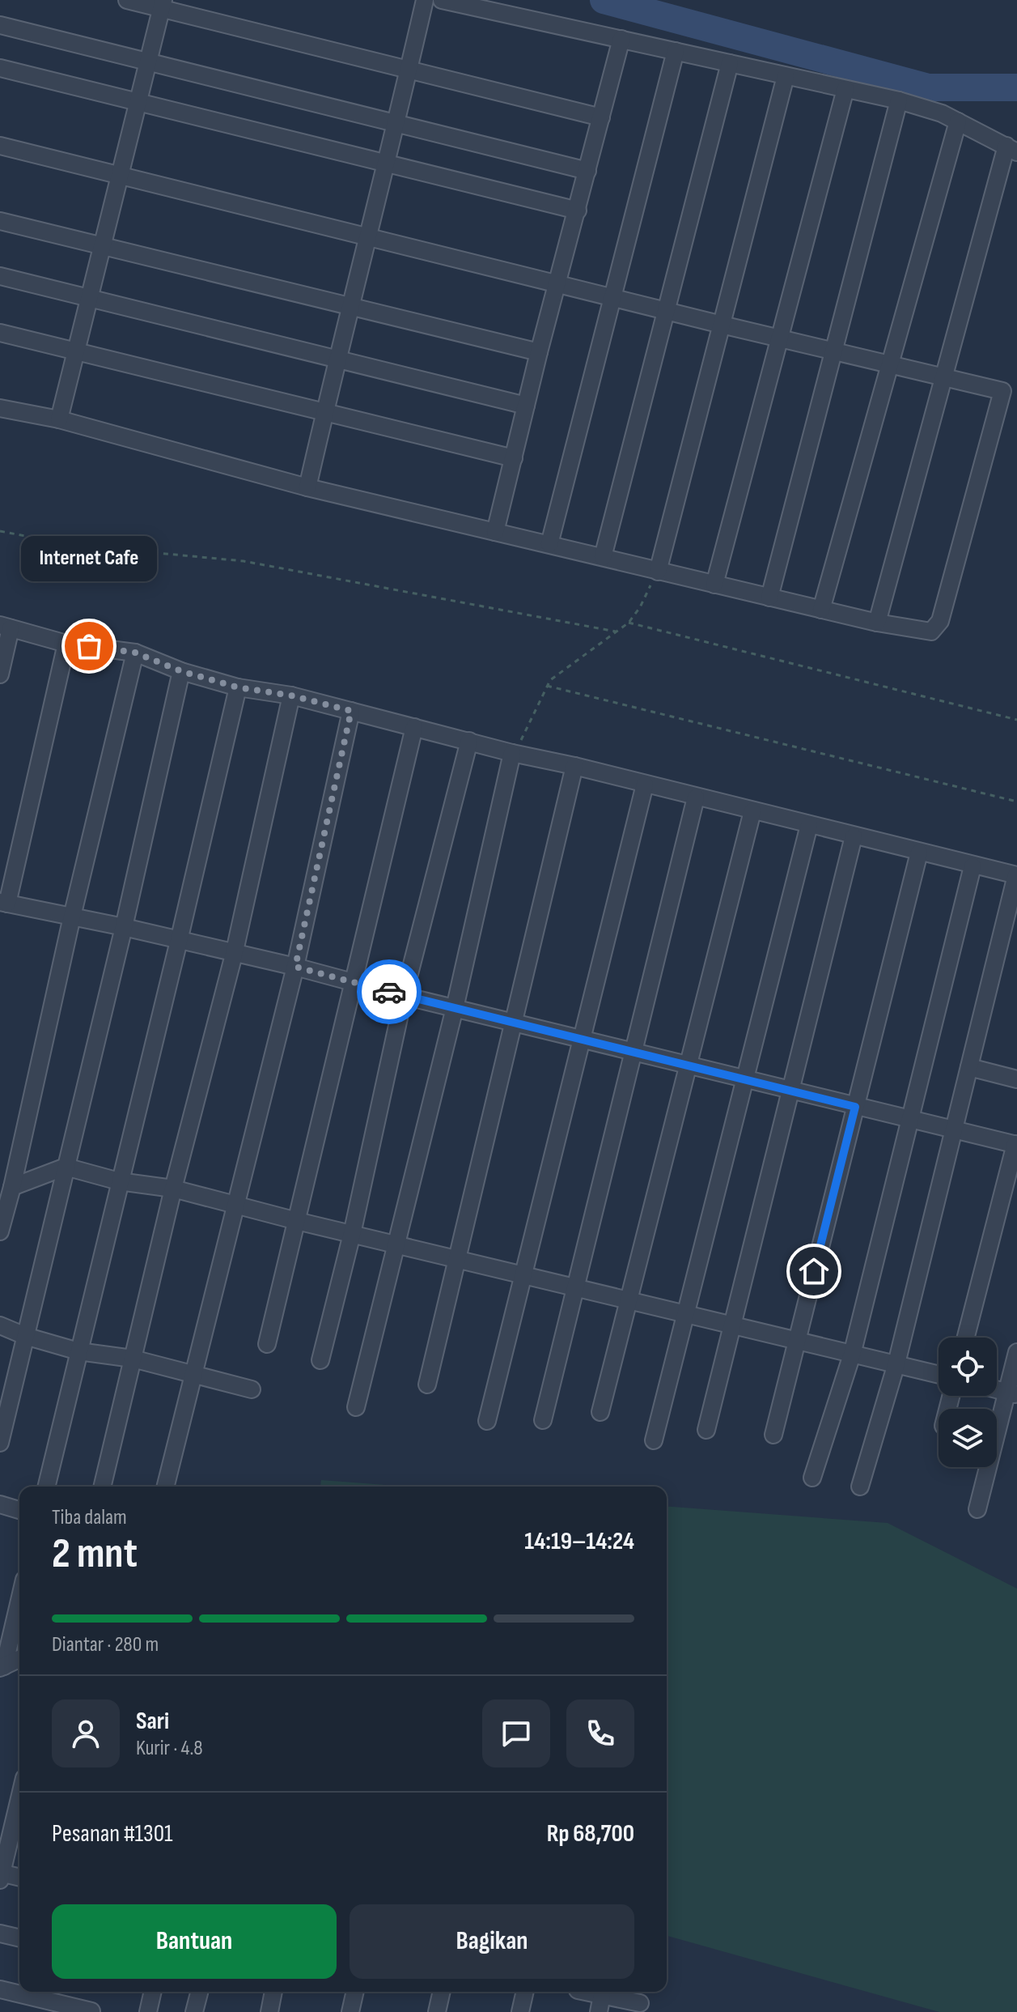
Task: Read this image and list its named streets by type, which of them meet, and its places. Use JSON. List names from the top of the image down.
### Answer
{
  "places": ["Internet Cafe"],
  "page": {
    "bubble": "Internet Cafe",
    "heading": ["2 mnt", "Tiba dalam", "14:19–14:24"],
    "panel": [
      "Sari",
      "Kurir · 4.8",
      "Pesanan #1301",
      "Rp 68,700"
    ],
    "bar": "Diantar · 280 m",
    "buttons": ["Bantuan", "Bagikan"]
  }
}
